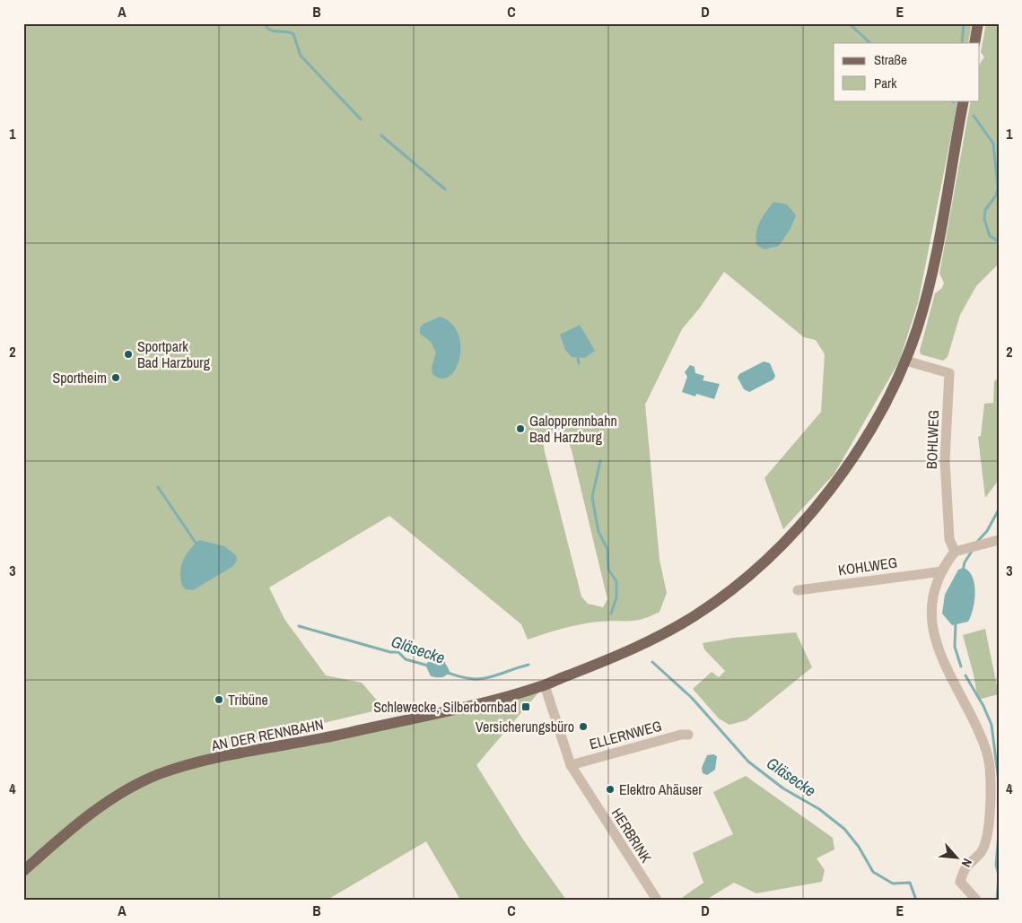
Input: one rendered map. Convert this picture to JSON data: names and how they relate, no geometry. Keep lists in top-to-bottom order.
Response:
{
  "streets": {
    "main road": ["AN DER RENNBAHN"],
    "street": [
      "BOHLWEG",
      "KOHLWEG",
      "ELLERNWEG",
      "HERBRINK"
    ]
  },
  "crossings": [
    ["BOHLWEG", "AN DER RENNBAHN"],
    ["AN DER RENNBAHN", "HERBRINK"],
    ["ELLERNWEG", "HERBRINK"]
  ],
  "water": ["Gläsecke"],
  "places": {
    "other": [
      "Sportpark Bad Harzburg",
      "Sportheim",
      "Galopprennbahn Bad Harzburg",
      "Tribüne",
      "Versicherungsbüro",
      "Elektro Ahäuser"
    ],
    "transit": ["Schlewecke, Silberbornbad"]
  },
  "legend": ["Straße", "Park"],
  "north": "bottom right",
  "grid": {
    "columns": [
      "A",
      "B",
      "C",
      "D",
      "E"
    ],
    "rows": [
      "1",
      "2",
      "3",
      "4"
    ]
  }
}
